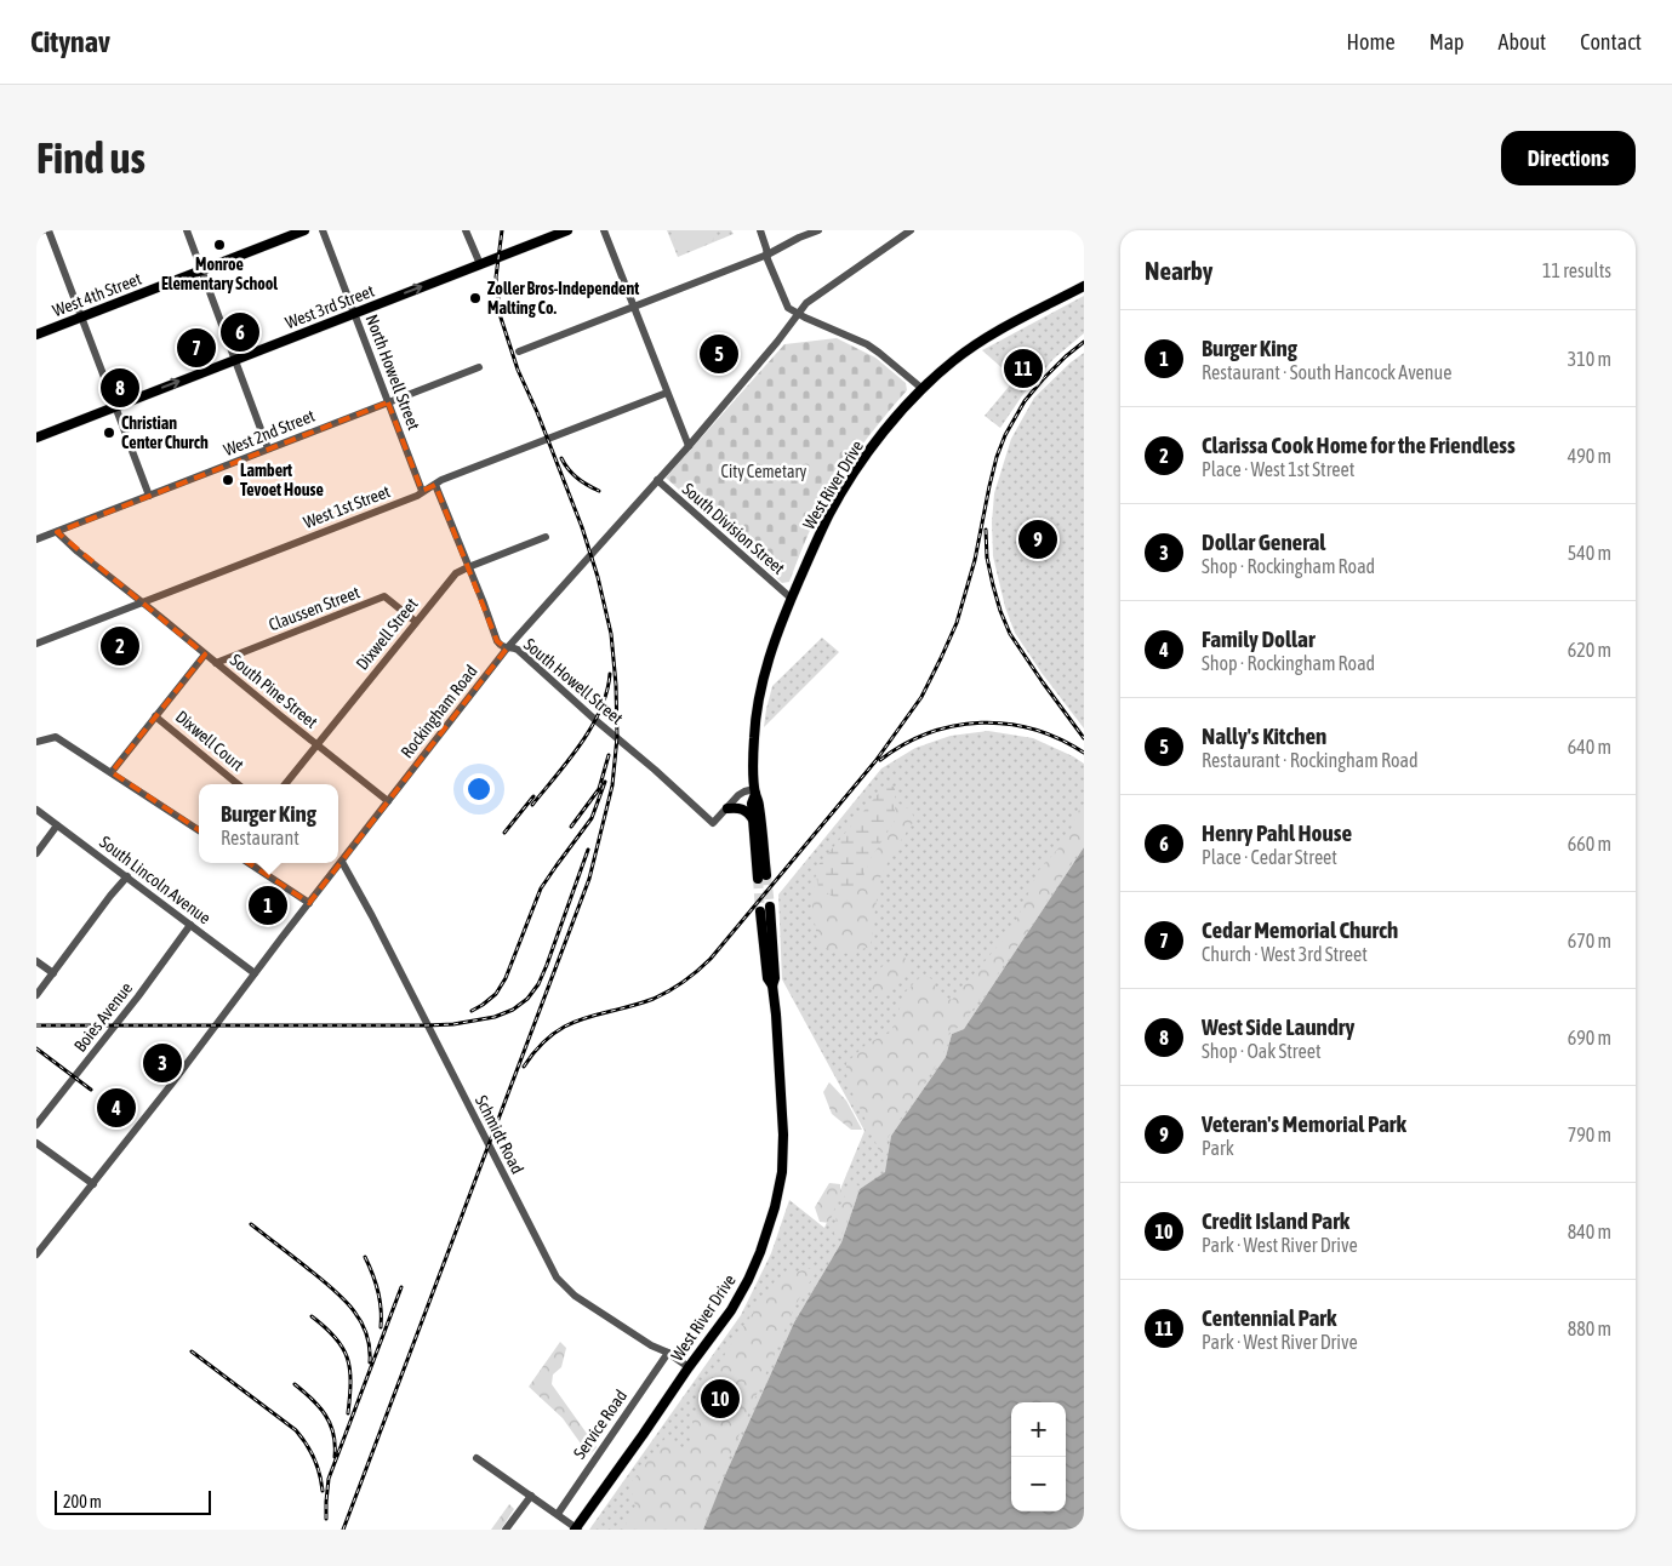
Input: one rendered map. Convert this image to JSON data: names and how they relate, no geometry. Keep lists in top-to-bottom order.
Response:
{
  "streets": {
    "main road": ["West 4th Street", "West 3rd Street", "West River Drive"],
    "street": [
      "North Howell Street",
      "West 2nd Street",
      "West 1st Street",
      "South Division Street",
      "Claussen Street",
      "Dixwell Street",
      "South Howell Street",
      "South Pine Street",
      "Rockingham Road",
      "Dixwell Court",
      "South Lincoln Avenue",
      "Boies Avenue",
      "Schmidt Road",
      "Service Road"
    ]
  },
  "crossings": [
    ["West 3rd Street", "North Howell Street"],
    ["North Howell Street", "West 2nd Street"],
    ["North Howell Street", "West 1st Street"],
    ["West 2nd Street", "South Pine Street"],
    ["West River Drive", "South Division Street"],
    ["West River Drive", "South Howell Street"],
    ["West River Drive", "Schmidt Road"],
    ["West 1st Street", "South Howell Street"],
    ["West 1st Street", "South Pine Street"],
    ["South Division Street", "Rockingham Road"],
    ["Claussen Street", "Dixwell Street"],
    ["Claussen Street", "South Pine Street"],
    ["Dixwell Street", "South Howell Street"],
    ["Dixwell Street", "South Pine Street"],
    ["South Howell Street", "Rockingham Road"],
    ["South Pine Street", "Rockingham Road"],
    ["Rockingham Road", "South Lincoln Avenue"],
    ["Rockingham Road", "Schmidt Road"],
    ["South Lincoln Avenue", "Boies Avenue"],
    ["Schmidt Road", "Service Road"]
  ],
  "one_way": ["West 3rd Street"],
  "parks": ["City Cemetary"],
  "places": [
    "Monroe Elementary School",
    "Zoller Bros-Independent Malting Co.",
    "Christian Center Church",
    "Lambert Tevoet House"
  ],
  "scale_bar": "200 m",
  "page": {
    "header": "Citynav",
    "nav": [
      "Home",
      "Map",
      "About",
      "Contact"
    ],
    "buttons": "Directions",
    "title": "Find us",
    "heading": ["Nearby", "11 results"],
    "list": [
      {
        "mark": "1",
        "name": "Burger King",
        "note": "Restaurant · South Hancock Avenue",
        "value": "310 m"
      },
      {
        "mark": "2",
        "name": "Clarissa Cook Home for the Friendless",
        "note": "Place · West 1st Street",
        "value": "490 m"
      },
      {
        "mark": "3",
        "name": "Dollar General",
        "note": "Shop · Rockingham Road",
        "value": "540 m"
      },
      {
        "mark": "4",
        "name": "Family Dollar",
        "note": "Shop · Rockingham Road",
        "value": "620 m"
      },
      {
        "mark": "5",
        "name": "Nally's Kitchen",
        "note": "Restaurant · Rockingham Road",
        "value": "640 m"
      },
      {
        "mark": "6",
        "name": "Henry Pahl House",
        "note": "Place · Cedar Street",
        "value": "660 m"
      },
      {
        "mark": "7",
        "name": "Cedar Memorial Church",
        "note": "Church · West 3rd Street",
        "value": "670 m"
      },
      {
        "mark": "8",
        "name": "West Side Laundry",
        "note": "Shop · Oak Street",
        "value": "690 m"
      },
      {
        "mark": "9",
        "name": "Veteran's Memorial Park",
        "note": "Park",
        "value": "790 m"
      },
      {
        "mark": "10",
        "name": "Credit Island Park",
        "note": "Park · West River Drive",
        "value": "840 m"
      },
      {
        "mark": "11",
        "name": "Centennial Park",
        "note": "Park · West River Drive",
        "value": "880 m"
      }
    ],
    "pins": [
      "6",
      "7",
      "5",
      "11",
      "8",
      "9",
      "2",
      "1",
      "3",
      "4",
      "10"
    ],
    "popup": ["Burger King", "Restaurant"],
    "map_buttons": ["+", "−"],
    "scale": "200 m"
  }
}
